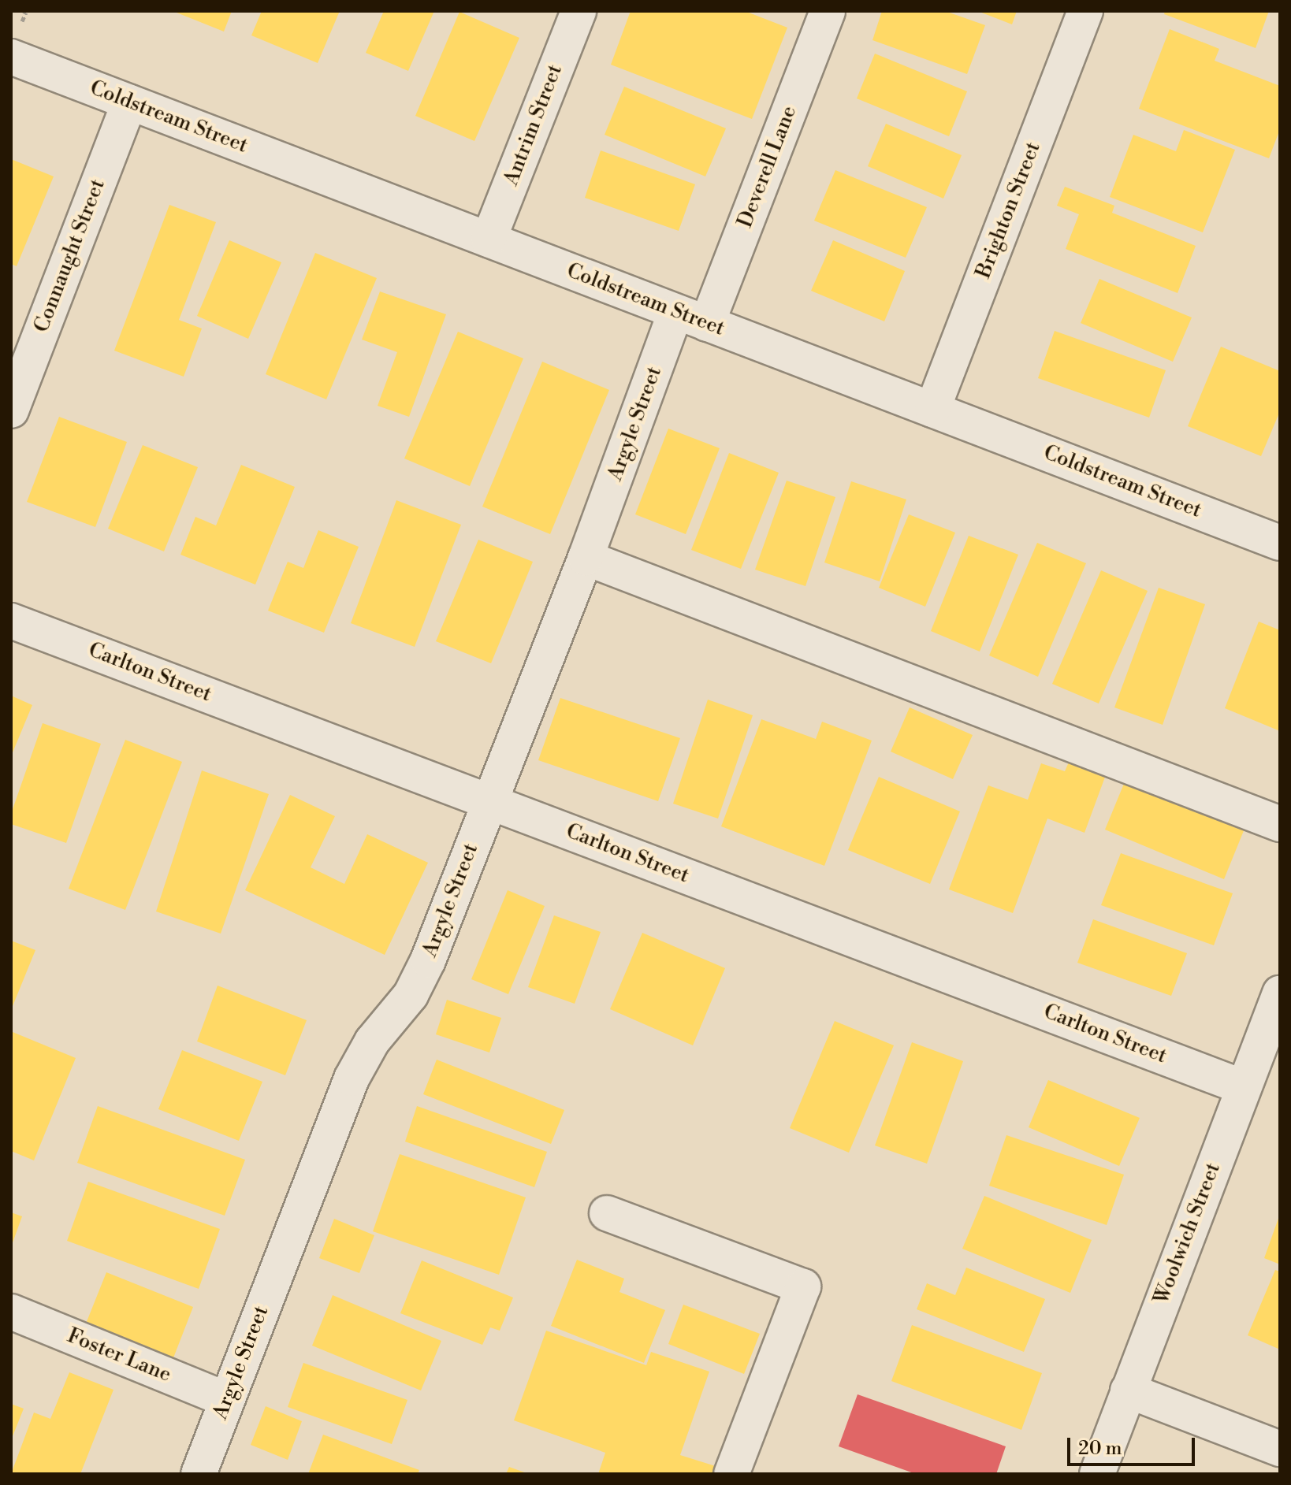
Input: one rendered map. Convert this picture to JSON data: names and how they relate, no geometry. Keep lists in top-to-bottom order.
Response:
{
  "streets": {
    "street": [
      "Coldstream Street",
      "Antrim Street",
      "Deverell Lane",
      "Brighton Street",
      "Connaught Street",
      "Argyle Street",
      "Carlton Street",
      "Woolwich Street",
      "Foster Lane"
    ]
  },
  "crossings": [
    ["Coldstream Street", "Antrim Street"],
    ["Coldstream Street", "Deverell Lane"],
    ["Coldstream Street", "Brighton Street"],
    ["Coldstream Street", "Connaught Street"],
    ["Coldstream Street", "Argyle Street"],
    ["Deverell Lane", "Argyle Street"],
    ["Argyle Street", "Carlton Street"],
    ["Argyle Street", "Foster Lane"],
    ["Carlton Street", "Woolwich Street"]
  ],
  "scale_bar": "20 m"
}
